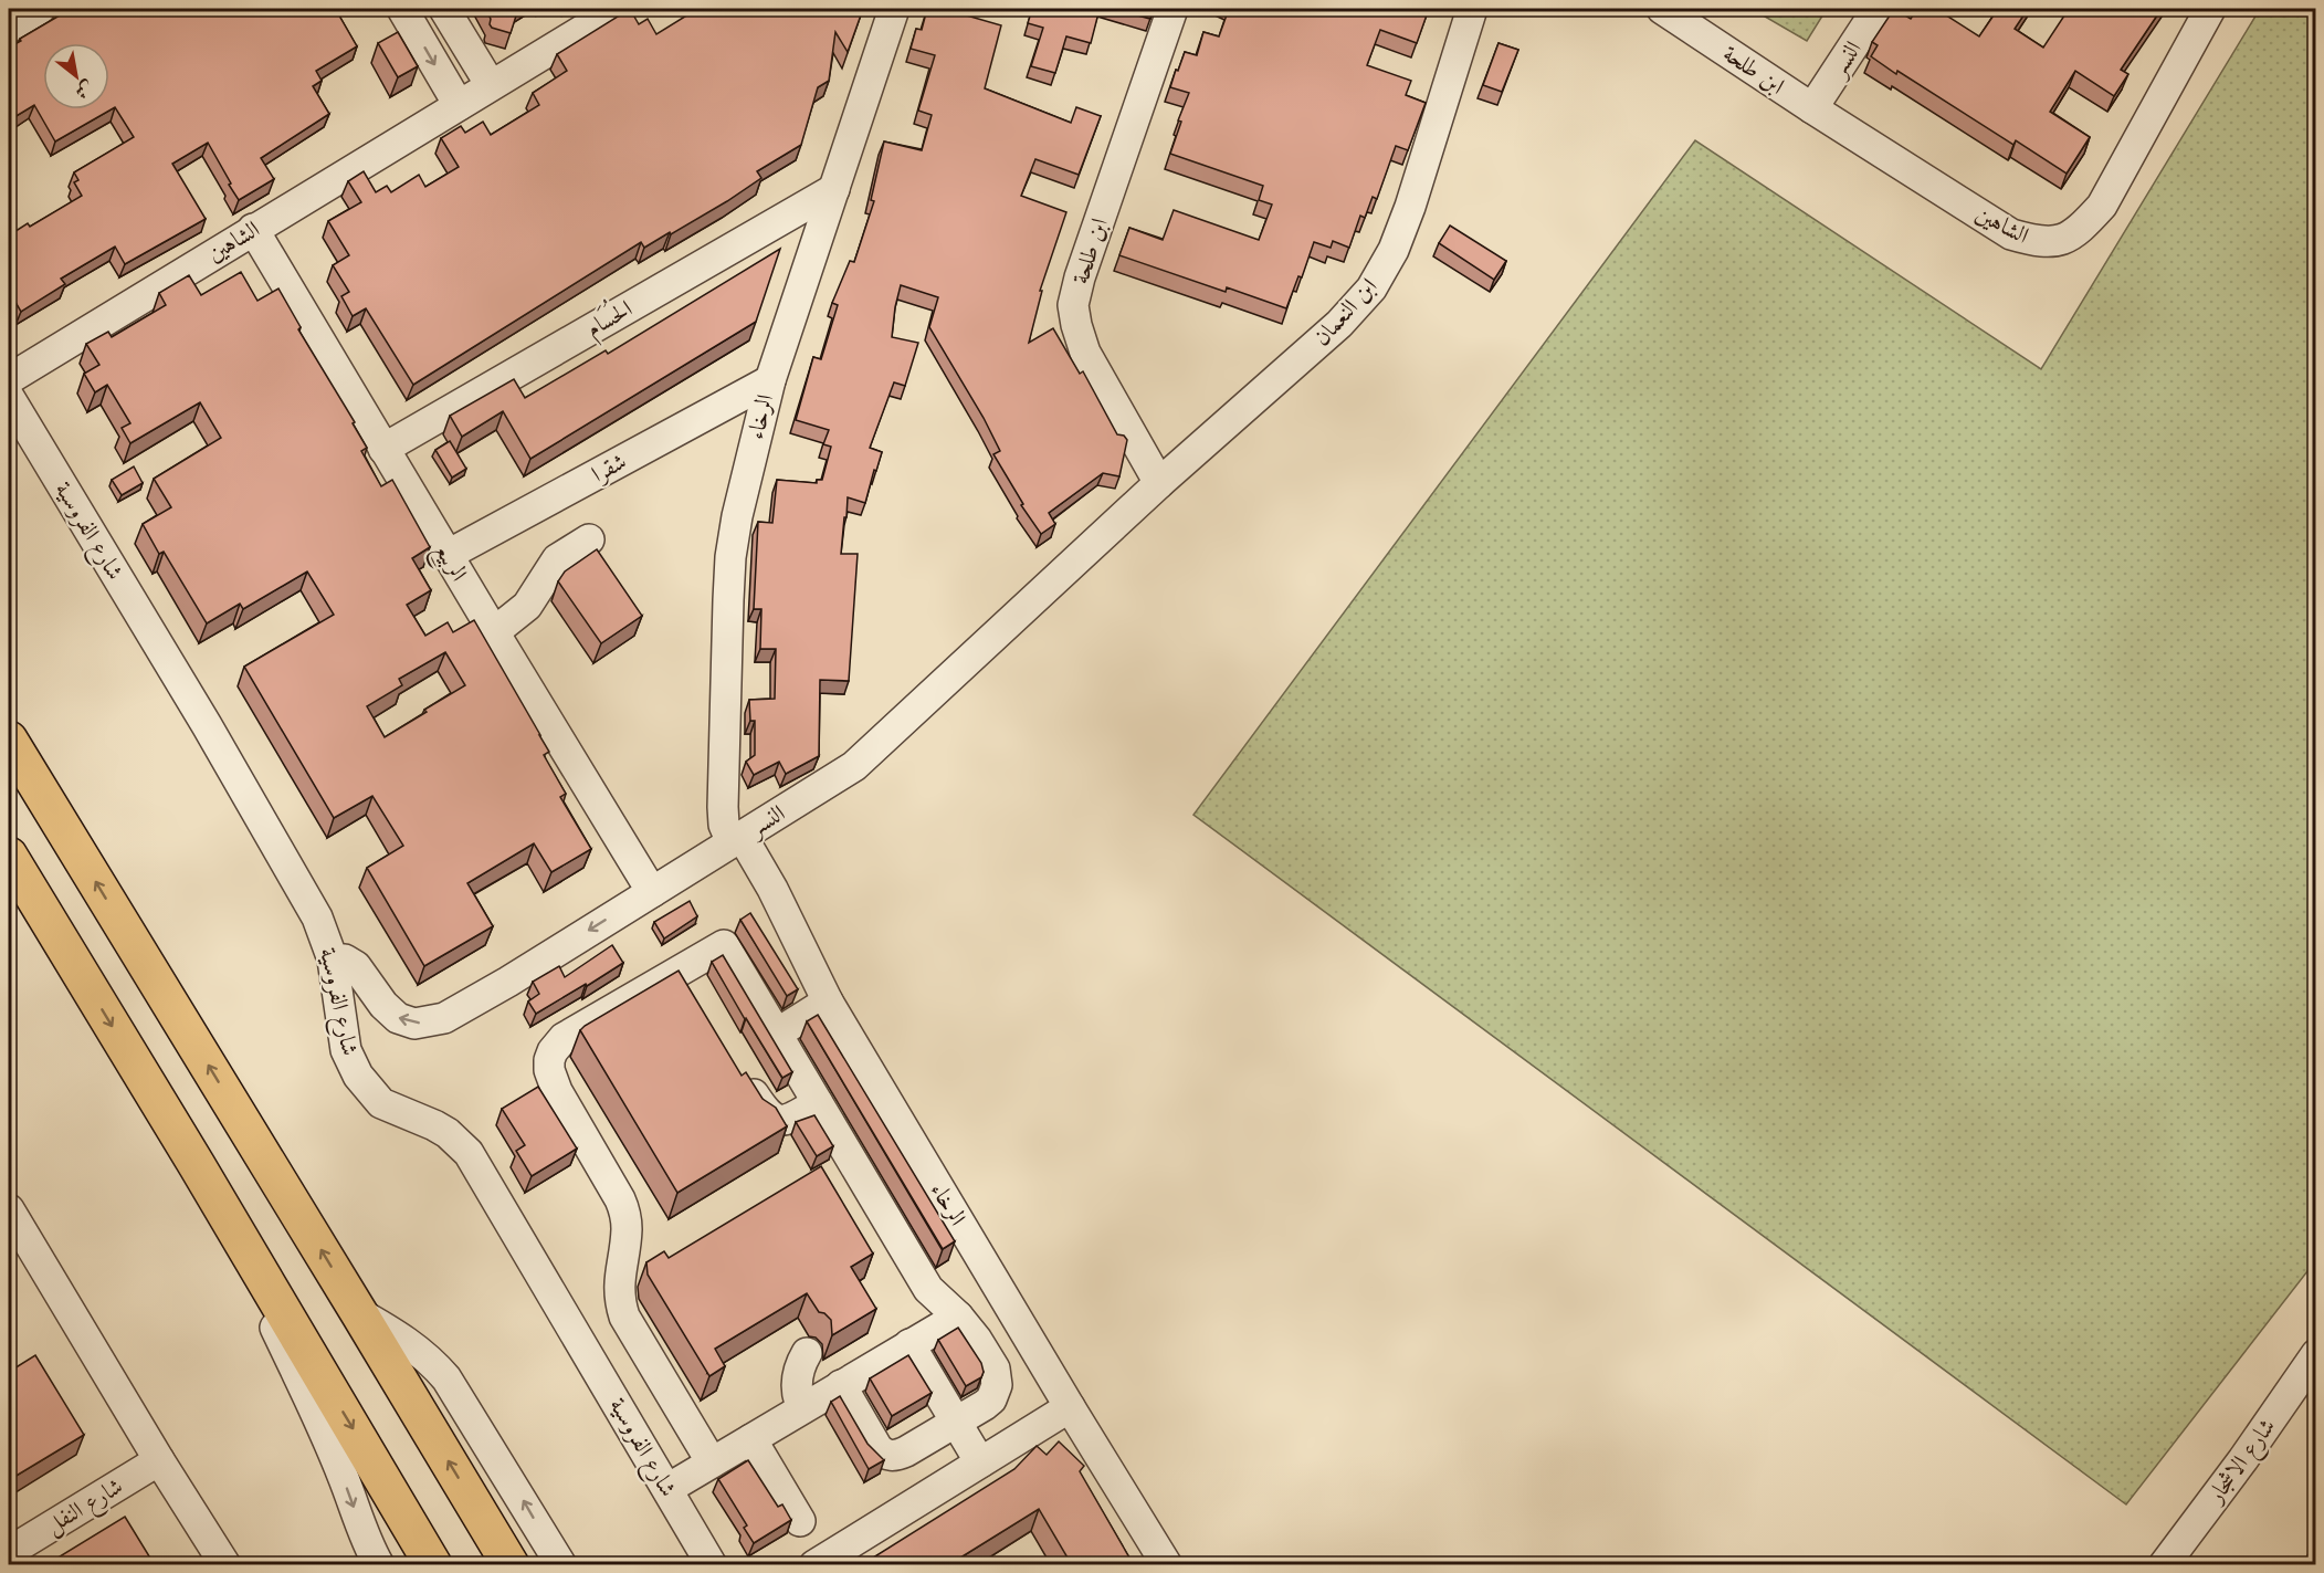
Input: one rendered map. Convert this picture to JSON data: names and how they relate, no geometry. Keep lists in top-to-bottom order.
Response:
{
  "streets": {
    "street": [
      "النسر",
      "ابن طلحة",
      "الشاهين",
      "ابن النعمان",
      "الحُسَام",
      "الرخاء",
      "شقرا",
      "شارع الفروسية",
      "الربيع",
      "شارع الاشجار",
      "شارع النفل"
    ]
  },
  "crossings": [
    ["النسر", "ابن طلحة"],
    ["النسر", "الشاهين"],
    ["النسر", "ابن النعمان"],
    ["النسر", "الرخاء"],
    ["النسر", "شارع الفروسية"],
    ["النسر", "الربيع"],
    ["ابن طلحة", "الشاهين"],
    ["ابن طلحة", "ابن النعمان"],
    ["الشاهين", "الربيع"],
    ["الحُسَام", "الرخاء"],
    ["الحُسَام", "الربيع"],
    ["الرخاء", "شقرا"],
    ["شقرا", "الربيع"]
  ],
  "north": "bottom right"
}
